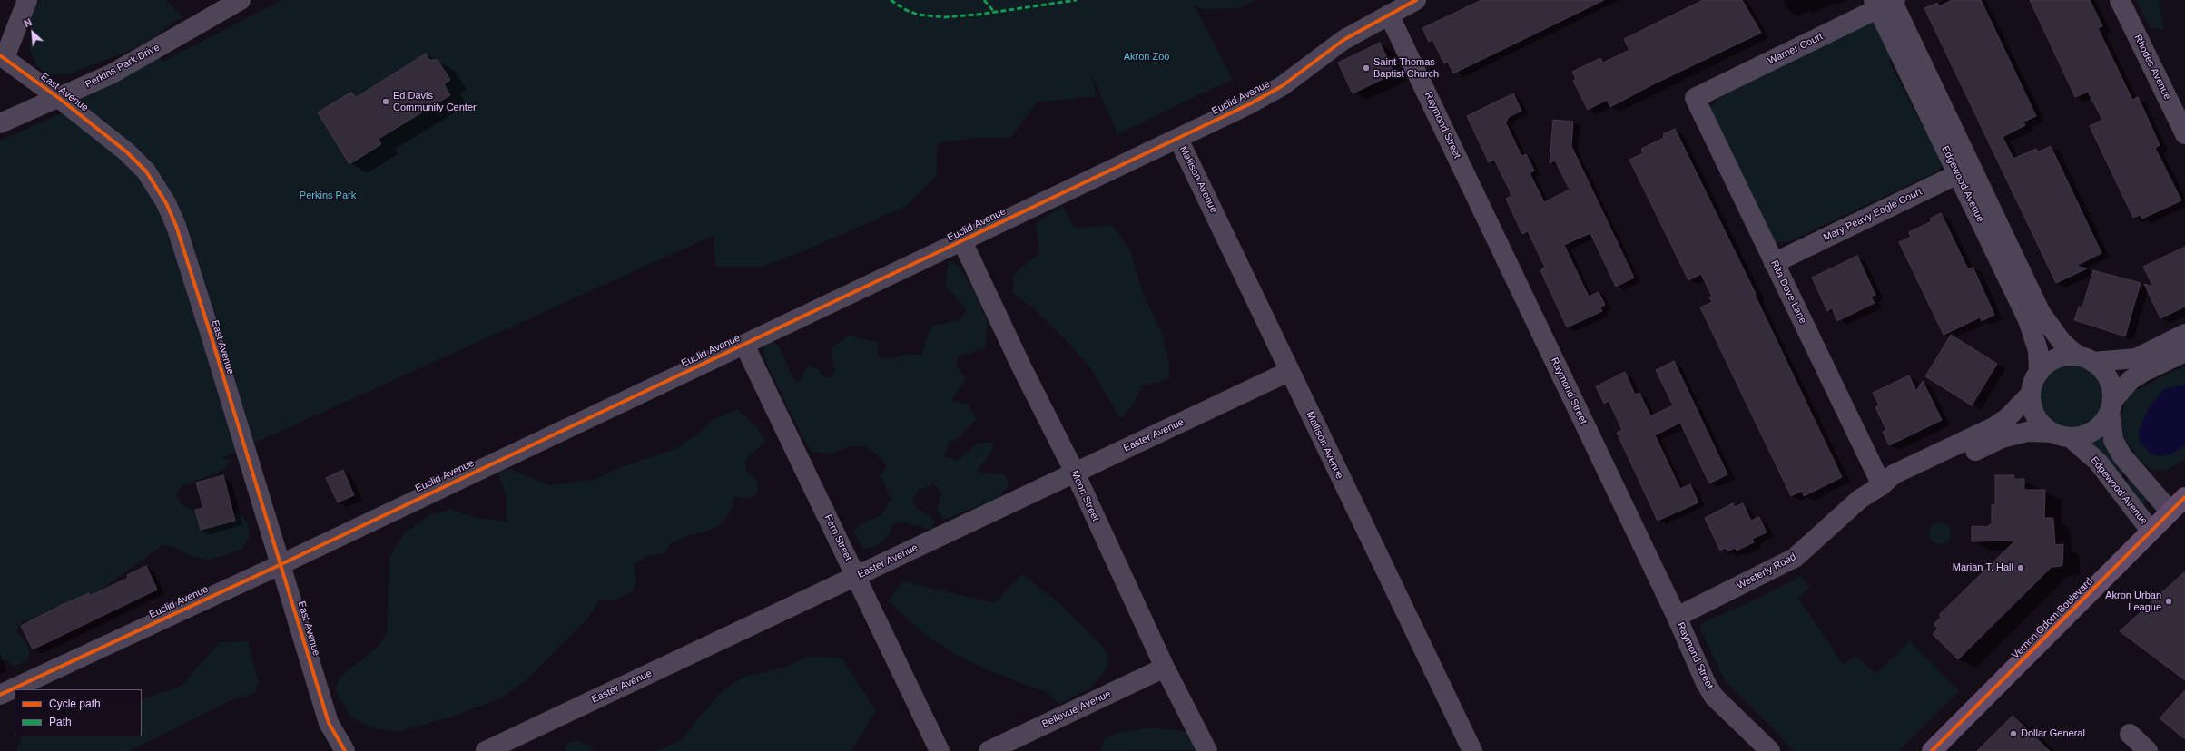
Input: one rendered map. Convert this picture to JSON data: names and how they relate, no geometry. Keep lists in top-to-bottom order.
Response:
{
  "streets": {
    "main road": ["Vernon Odom Boulevard"],
    "street": [
      "Warner Court",
      "Perkins Park Drive",
      "Rhodes Avenue",
      "East Avenue",
      "Euclid Avenue",
      "Raymond Street",
      "Mallison Avenue",
      "Edgewood Avenue",
      "Mary Peavy Eagle Court",
      "Rita Dove Lane",
      "Easter Avenue",
      "Moon Street",
      "Fern Street",
      "Westerly Road",
      "Bellevue Avenue"
    ]
  },
  "crossings": [
    ["Warner Court", "Edgewood Avenue"],
    ["Warner Court", "Rita Dove Lane"],
    ["Perkins Park Drive", "East Avenue"],
    ["East Avenue", "Euclid Avenue"],
    ["Euclid Avenue", "Raymond Street"],
    ["Euclid Avenue", "Mallison Avenue"],
    ["Euclid Avenue", "Moon Street"],
    ["Euclid Avenue", "Fern Street"],
    ["Raymond Street", "Westerly Road"],
    ["Mallison Avenue", "Easter Avenue"],
    ["Edgewood Avenue", "Mary Peavy Eagle Court"],
    ["Edgewood Avenue", "Westerly Road"],
    ["Edgewood Avenue", "Vernon Odom Boulevard"],
    ["Mary Peavy Eagle Court", "Rita Dove Lane"],
    ["Rita Dove Lane", "Westerly Road"],
    ["Easter Avenue", "Moon Street"],
    ["Easter Avenue", "Fern Street"],
    ["Moon Street", "Bellevue Avenue"]
  ],
  "parks": ["Akron Zoo", "Perkins Park"],
  "places": [
    "Saint Thomas Baptist Church",
    "Ed Davis Community Center",
    "Marian T. Hall",
    "Akron Urban League",
    "Dollar General"
  ],
  "legend": ["Cycle path", "Path"],
  "north": "top left"
}
